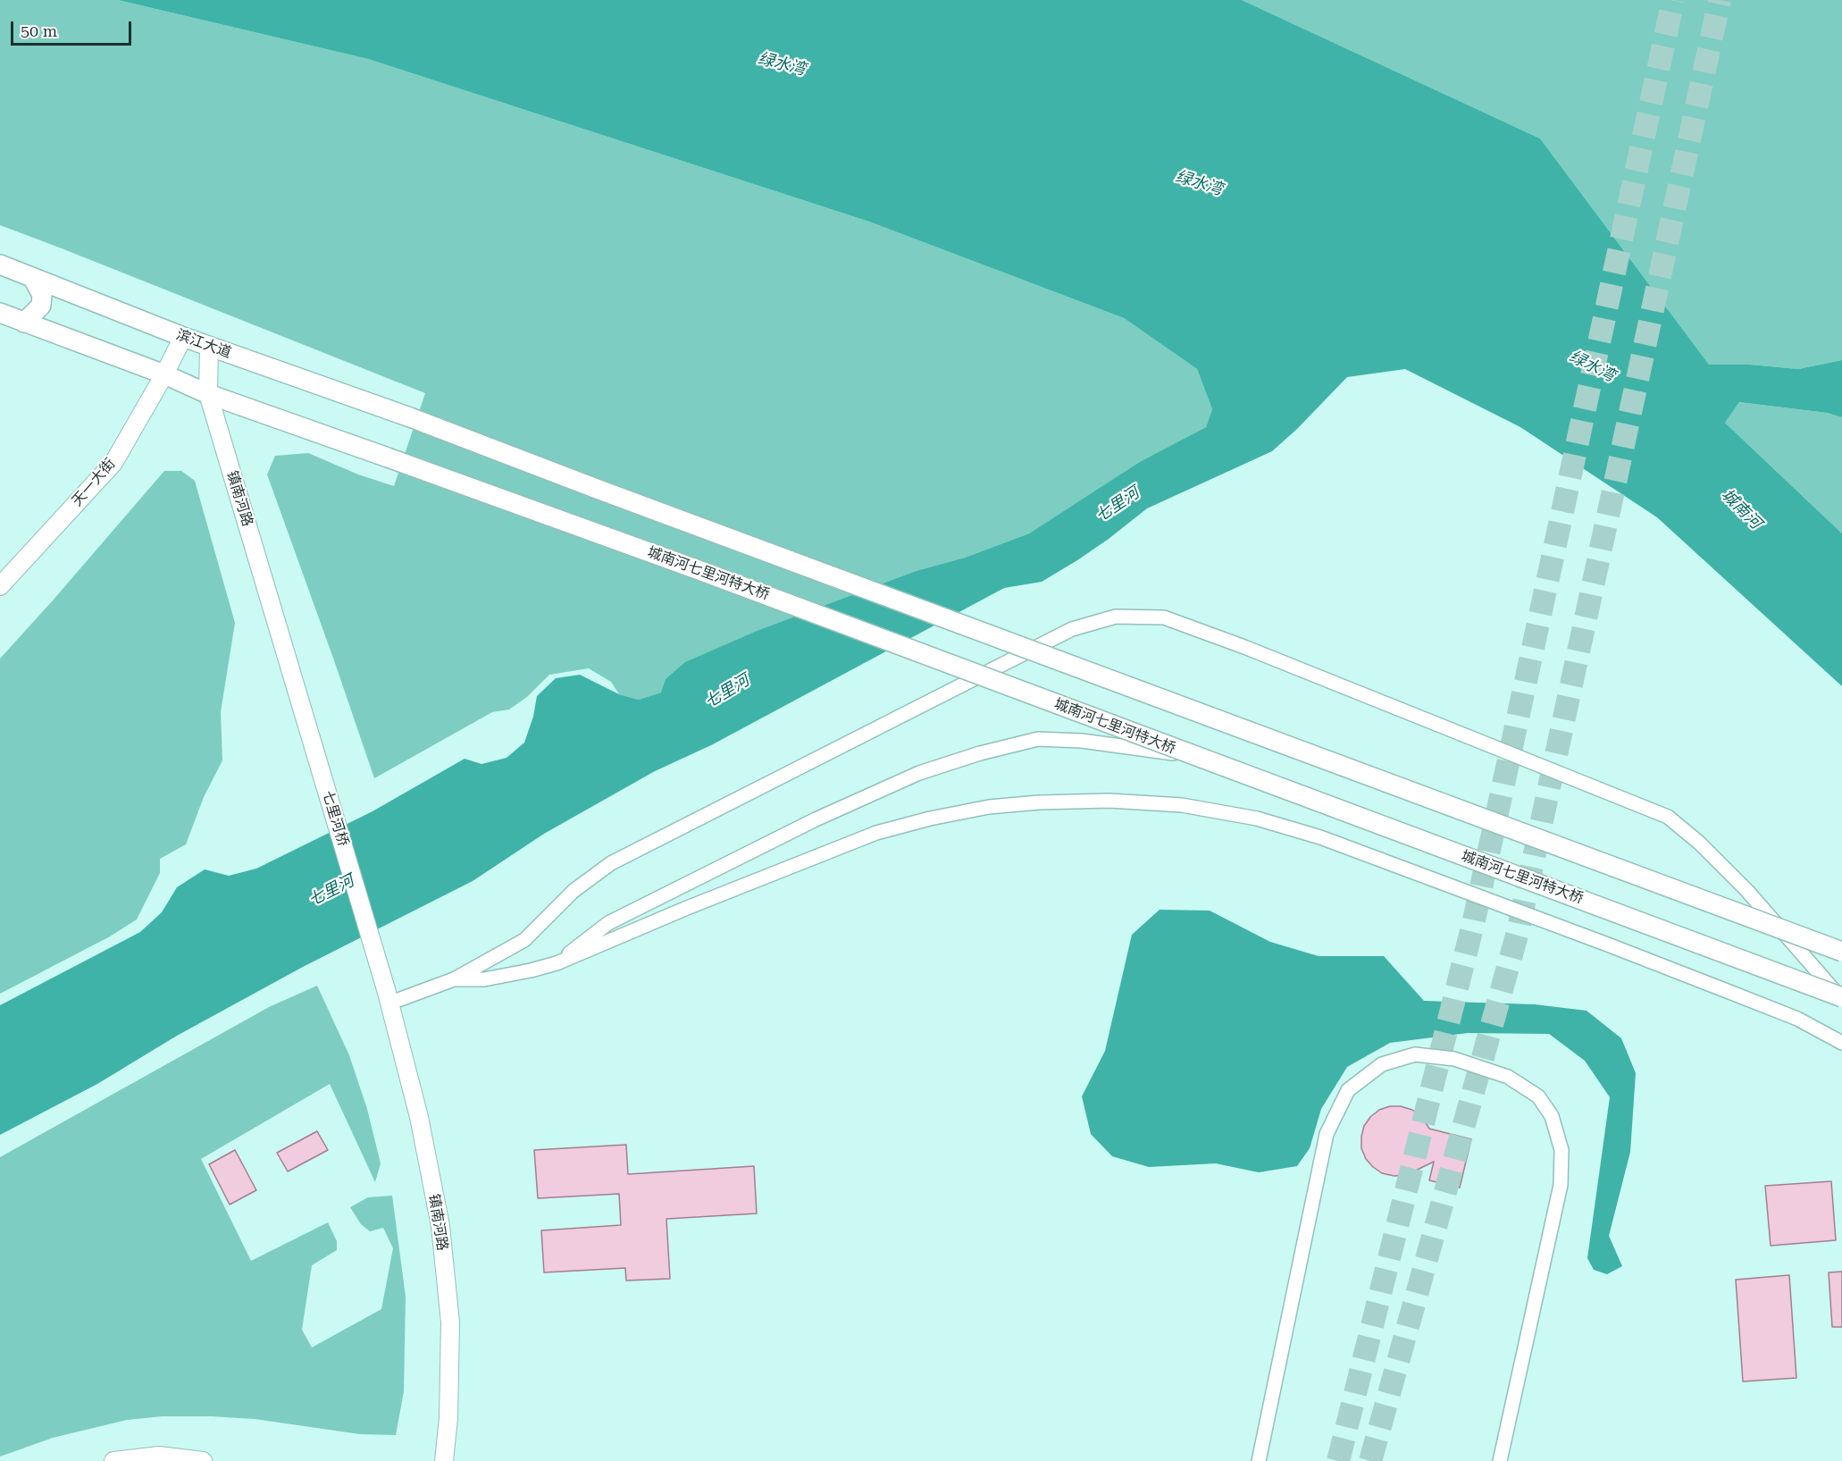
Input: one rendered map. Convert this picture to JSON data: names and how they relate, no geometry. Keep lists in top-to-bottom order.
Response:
{
  "streets": {
    "main road": ["滨江大道", "城南河七里河特大桥"],
    "street": ["天一大街", "镇南河路", "七里河桥"]
  },
  "crossings": [
    ["滨江大道", "天一大街"],
    ["滨江大道", "镇南河路"],
    ["镇南河路", "城南河七里河特大桥"],
    ["镇南河路", "七里河桥"]
  ],
  "water": ["绿水湾", "七里河", "城南河"],
  "scale_bar": "50 m"
}
